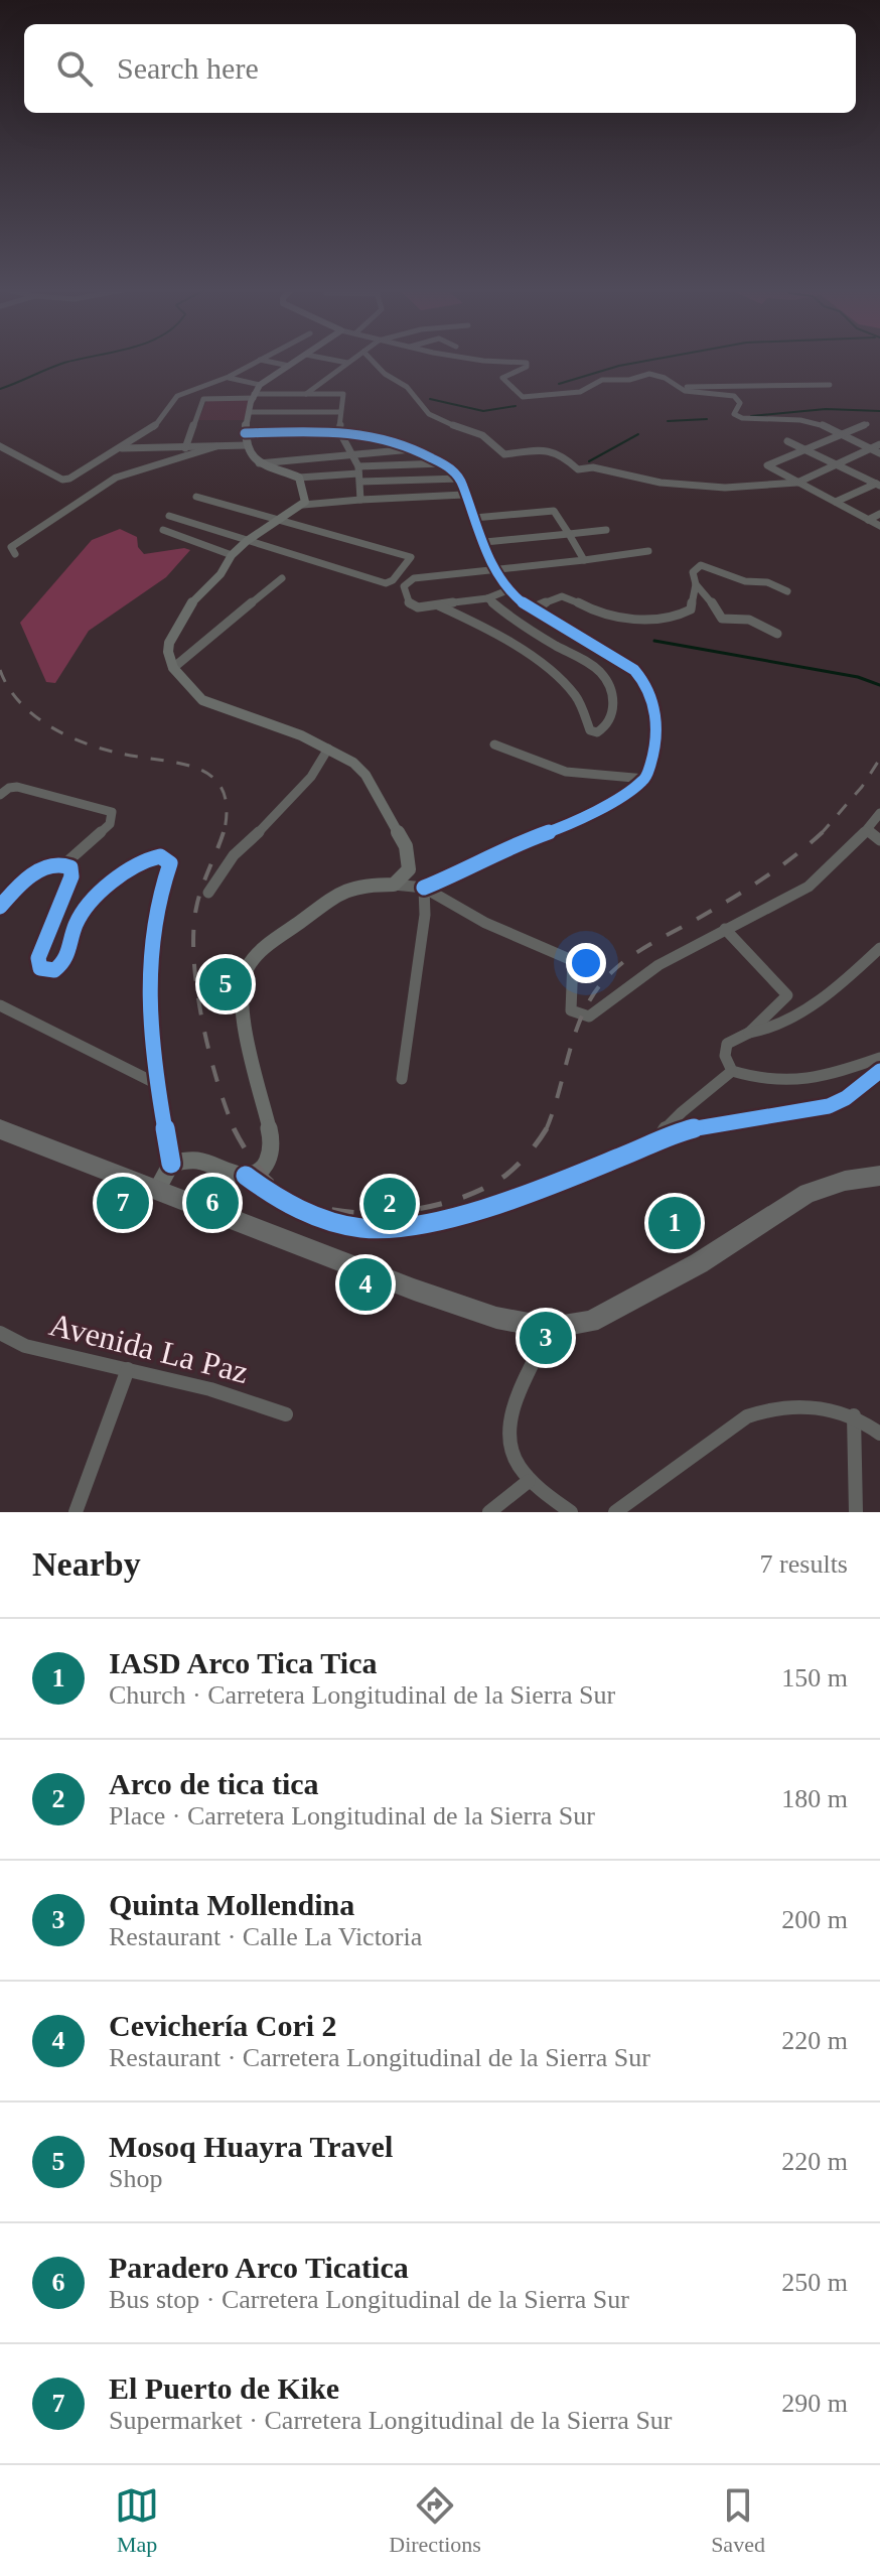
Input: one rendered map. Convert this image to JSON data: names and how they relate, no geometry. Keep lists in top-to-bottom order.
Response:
{
  "streets": {
    "street": ["Avenida La Paz"]
  },
  "page": {
    "search": "Search here",
    "pins": [
      "5",
      "6",
      "7",
      "2",
      "1",
      "4",
      "3"
    ],
    "heading": ["Nearby", "7 results"],
    "list": [
      {
        "mark": "1",
        "name": "IASD Arco Tica Tica",
        "note": "Church · Carretera Longitudinal de la Sierra Sur",
        "value": "150 m"
      },
      {
        "mark": "2",
        "name": "Arco de tica tica",
        "note": "Place · Carretera Longitudinal de la Sierra Sur",
        "value": "180 m"
      },
      {
        "mark": "3",
        "name": "Quinta Mollendina",
        "note": "Restaurant · Calle La Victoria",
        "value": "200 m"
      },
      {
        "mark": "4",
        "name": "Cevichería Cori 2",
        "note": "Restaurant · Carretera Longitudinal de la Sierra Sur",
        "value": "220 m"
      },
      {
        "mark": "5",
        "name": "Mosoq Huayra Travel",
        "note": "Shop",
        "value": "220 m"
      },
      {
        "mark": "6",
        "name": "Paradero Arco Ticatica",
        "note": "Bus stop · Carretera Longitudinal de la Sierra Sur",
        "value": "250 m"
      },
      {
        "mark": "7",
        "name": "El Puerto de Kike",
        "note": "Supermarket · Carretera Longitudinal de la Sierra Sur",
        "value": "290 m"
      }
    ],
    "nav": ["Map", "Directions", "Saved"]
  }
}
